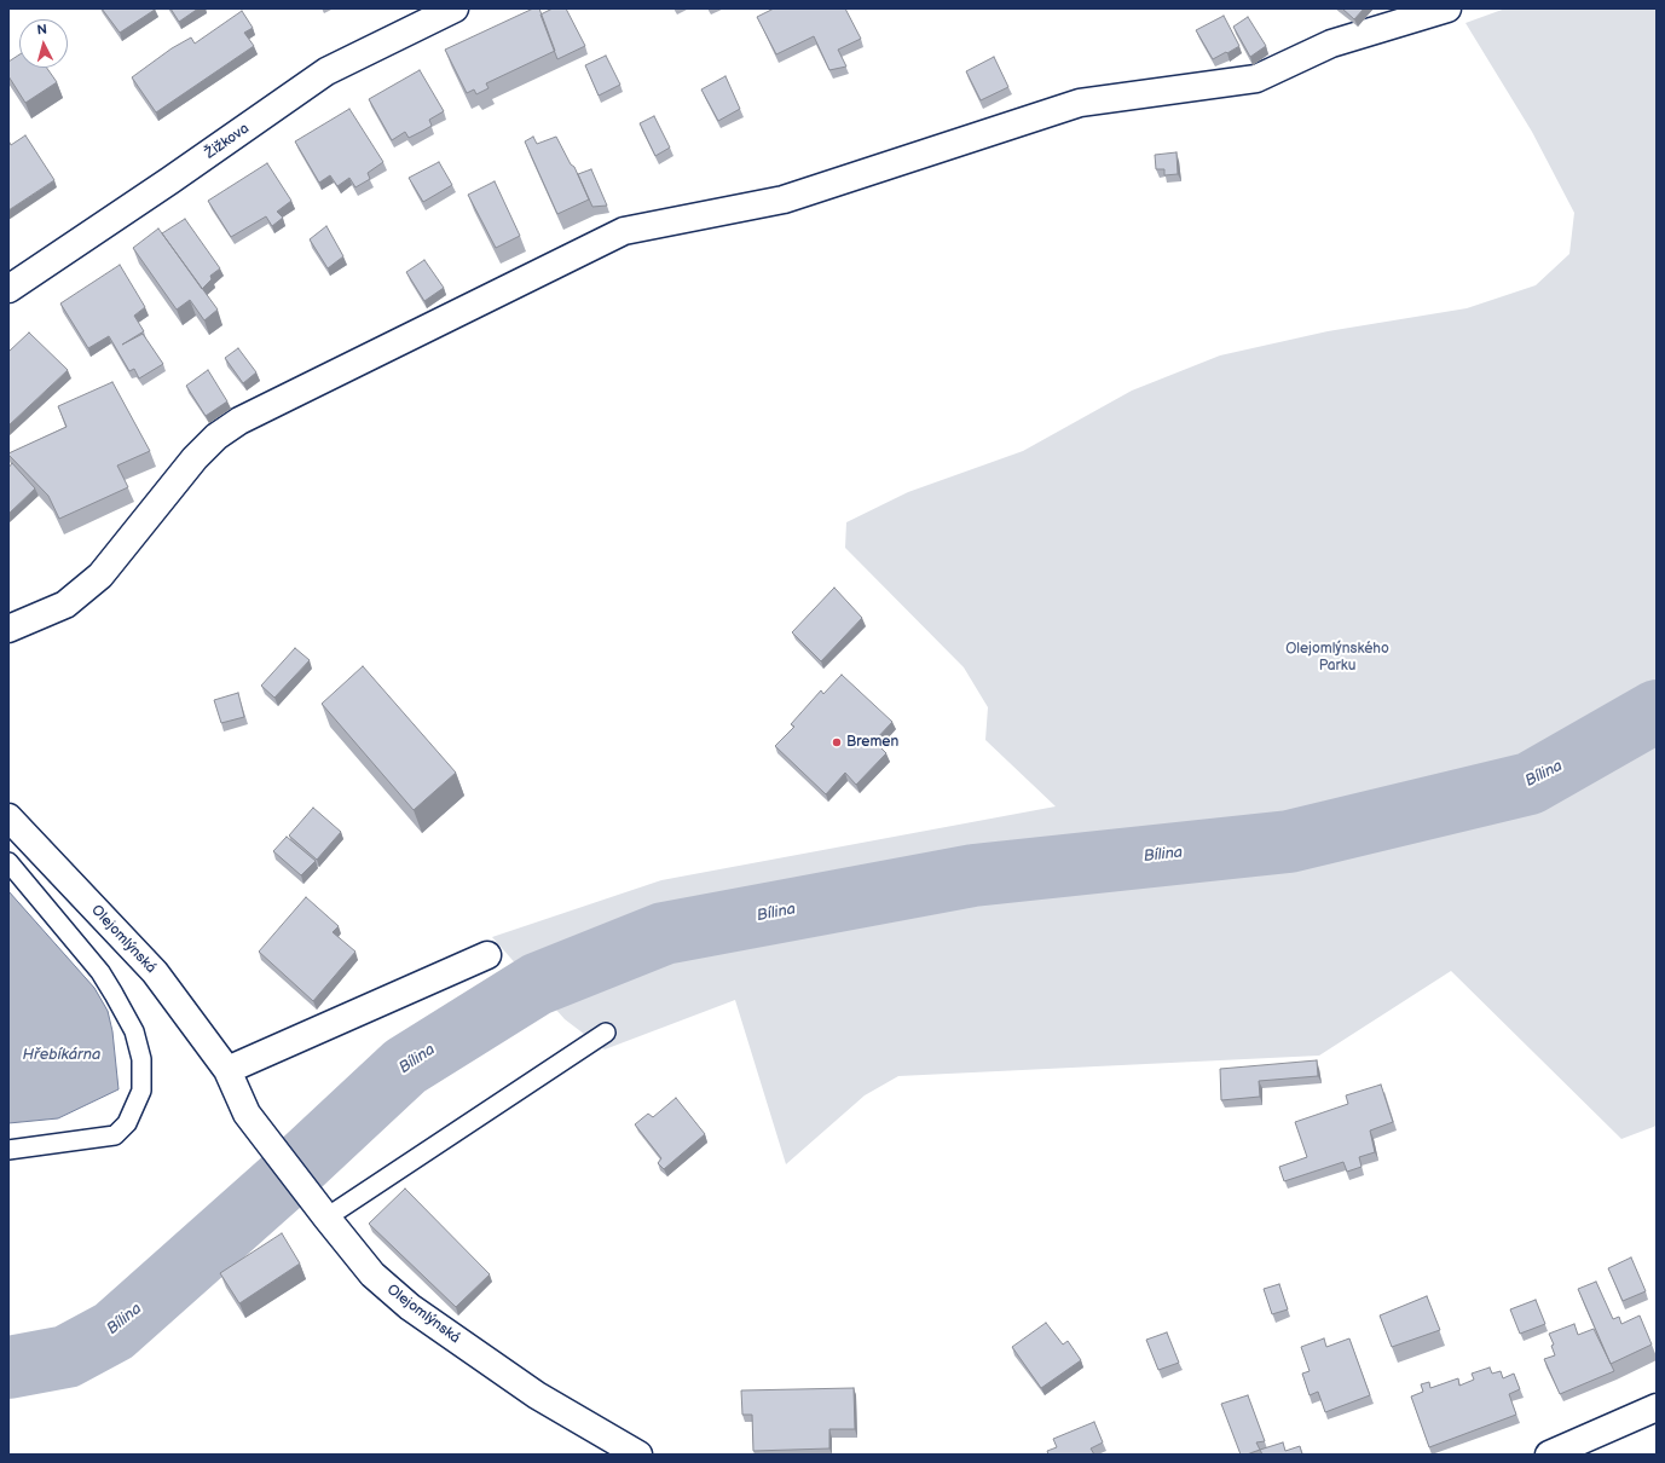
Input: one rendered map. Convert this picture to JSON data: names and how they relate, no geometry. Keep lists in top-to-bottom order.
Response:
{
  "streets": {
    "street": ["Žižkova", "Olejomlýnská"]
  },
  "water": ["Bílina", "Hřebíkárna"],
  "parks": ["Olejomlýnského Parku"],
  "places": ["Bremen"],
  "north": "top"
}
